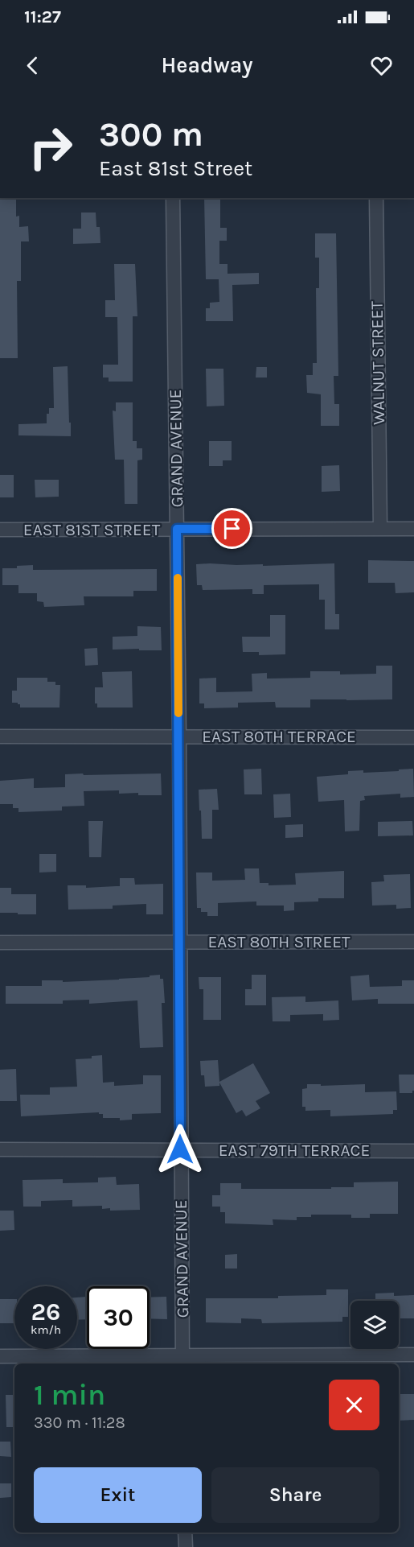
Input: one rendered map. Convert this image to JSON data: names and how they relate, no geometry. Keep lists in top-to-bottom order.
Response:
{
  "streets": {
    "street": [
      "WALNUT STREET",
      "GRAND AVENUE",
      "EAST 81ST STREET",
      "EAST 80TH TERRACE",
      "EAST 80TH STREET",
      "EAST 79TH TERRACE"
    ]
  },
  "crossings": [
    ["WALNUT STREET", "EAST 81ST STREET"],
    ["GRAND AVENUE", "EAST 81ST STREET"],
    ["GRAND AVENUE", "EAST 80TH TERRACE"],
    ["GRAND AVENUE", "EAST 80TH STREET"],
    ["GRAND AVENUE", "EAST 79TH TERRACE"]
  ],
  "page": {
    "status": "11:27",
    "header": "Headway",
    "turn": ["300 m", "East 81st Street"],
    "speed": "26 km/h",
    "limit": "30",
    "heading": ["1 min", "330 m · 11:28"],
    "buttons": ["Exit", "Share"]
  }
}
